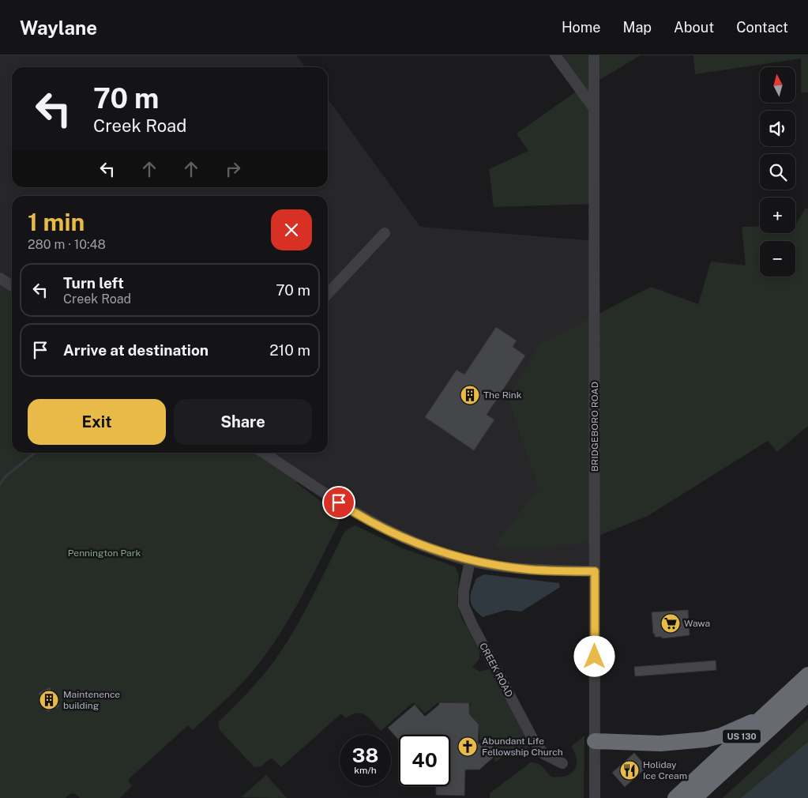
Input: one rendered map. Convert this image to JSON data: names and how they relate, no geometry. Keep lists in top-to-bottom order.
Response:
{
  "streets": {
    "highway": ["US 130"],
    "street": ["BRIDGEBORO ROAD", "CREEK ROAD"]
  },
  "parks": ["Pennington Park"],
  "places": {
    "building": ["The Rink", "Maintenence building"],
    "supermarket": ["Wawa"],
    "church": ["Abundant Life Fellowship Church"],
    "restaurant": ["Holiday Ice Cream"]
  },
  "north": "top",
  "page": {
    "header": "Waylane",
    "nav": [
      "Home",
      "Map",
      "About",
      "Contact"
    ],
    "map_buttons": ["+", "−"],
    "turn": ["70 m", "Creek Road"],
    "heading": ["1 min", "280 m · 10:48"],
    "list": [
      {
        "name": "Turn left",
        "note": "Creek Road",
        "value": "70 m"
      },
      {
        "name": "Arrive at destination",
        "value": "210 m"
      }
    ],
    "buttons": ["Exit", "Share"],
    "speed": "38 km/h",
    "limit": "40"
  }
}
